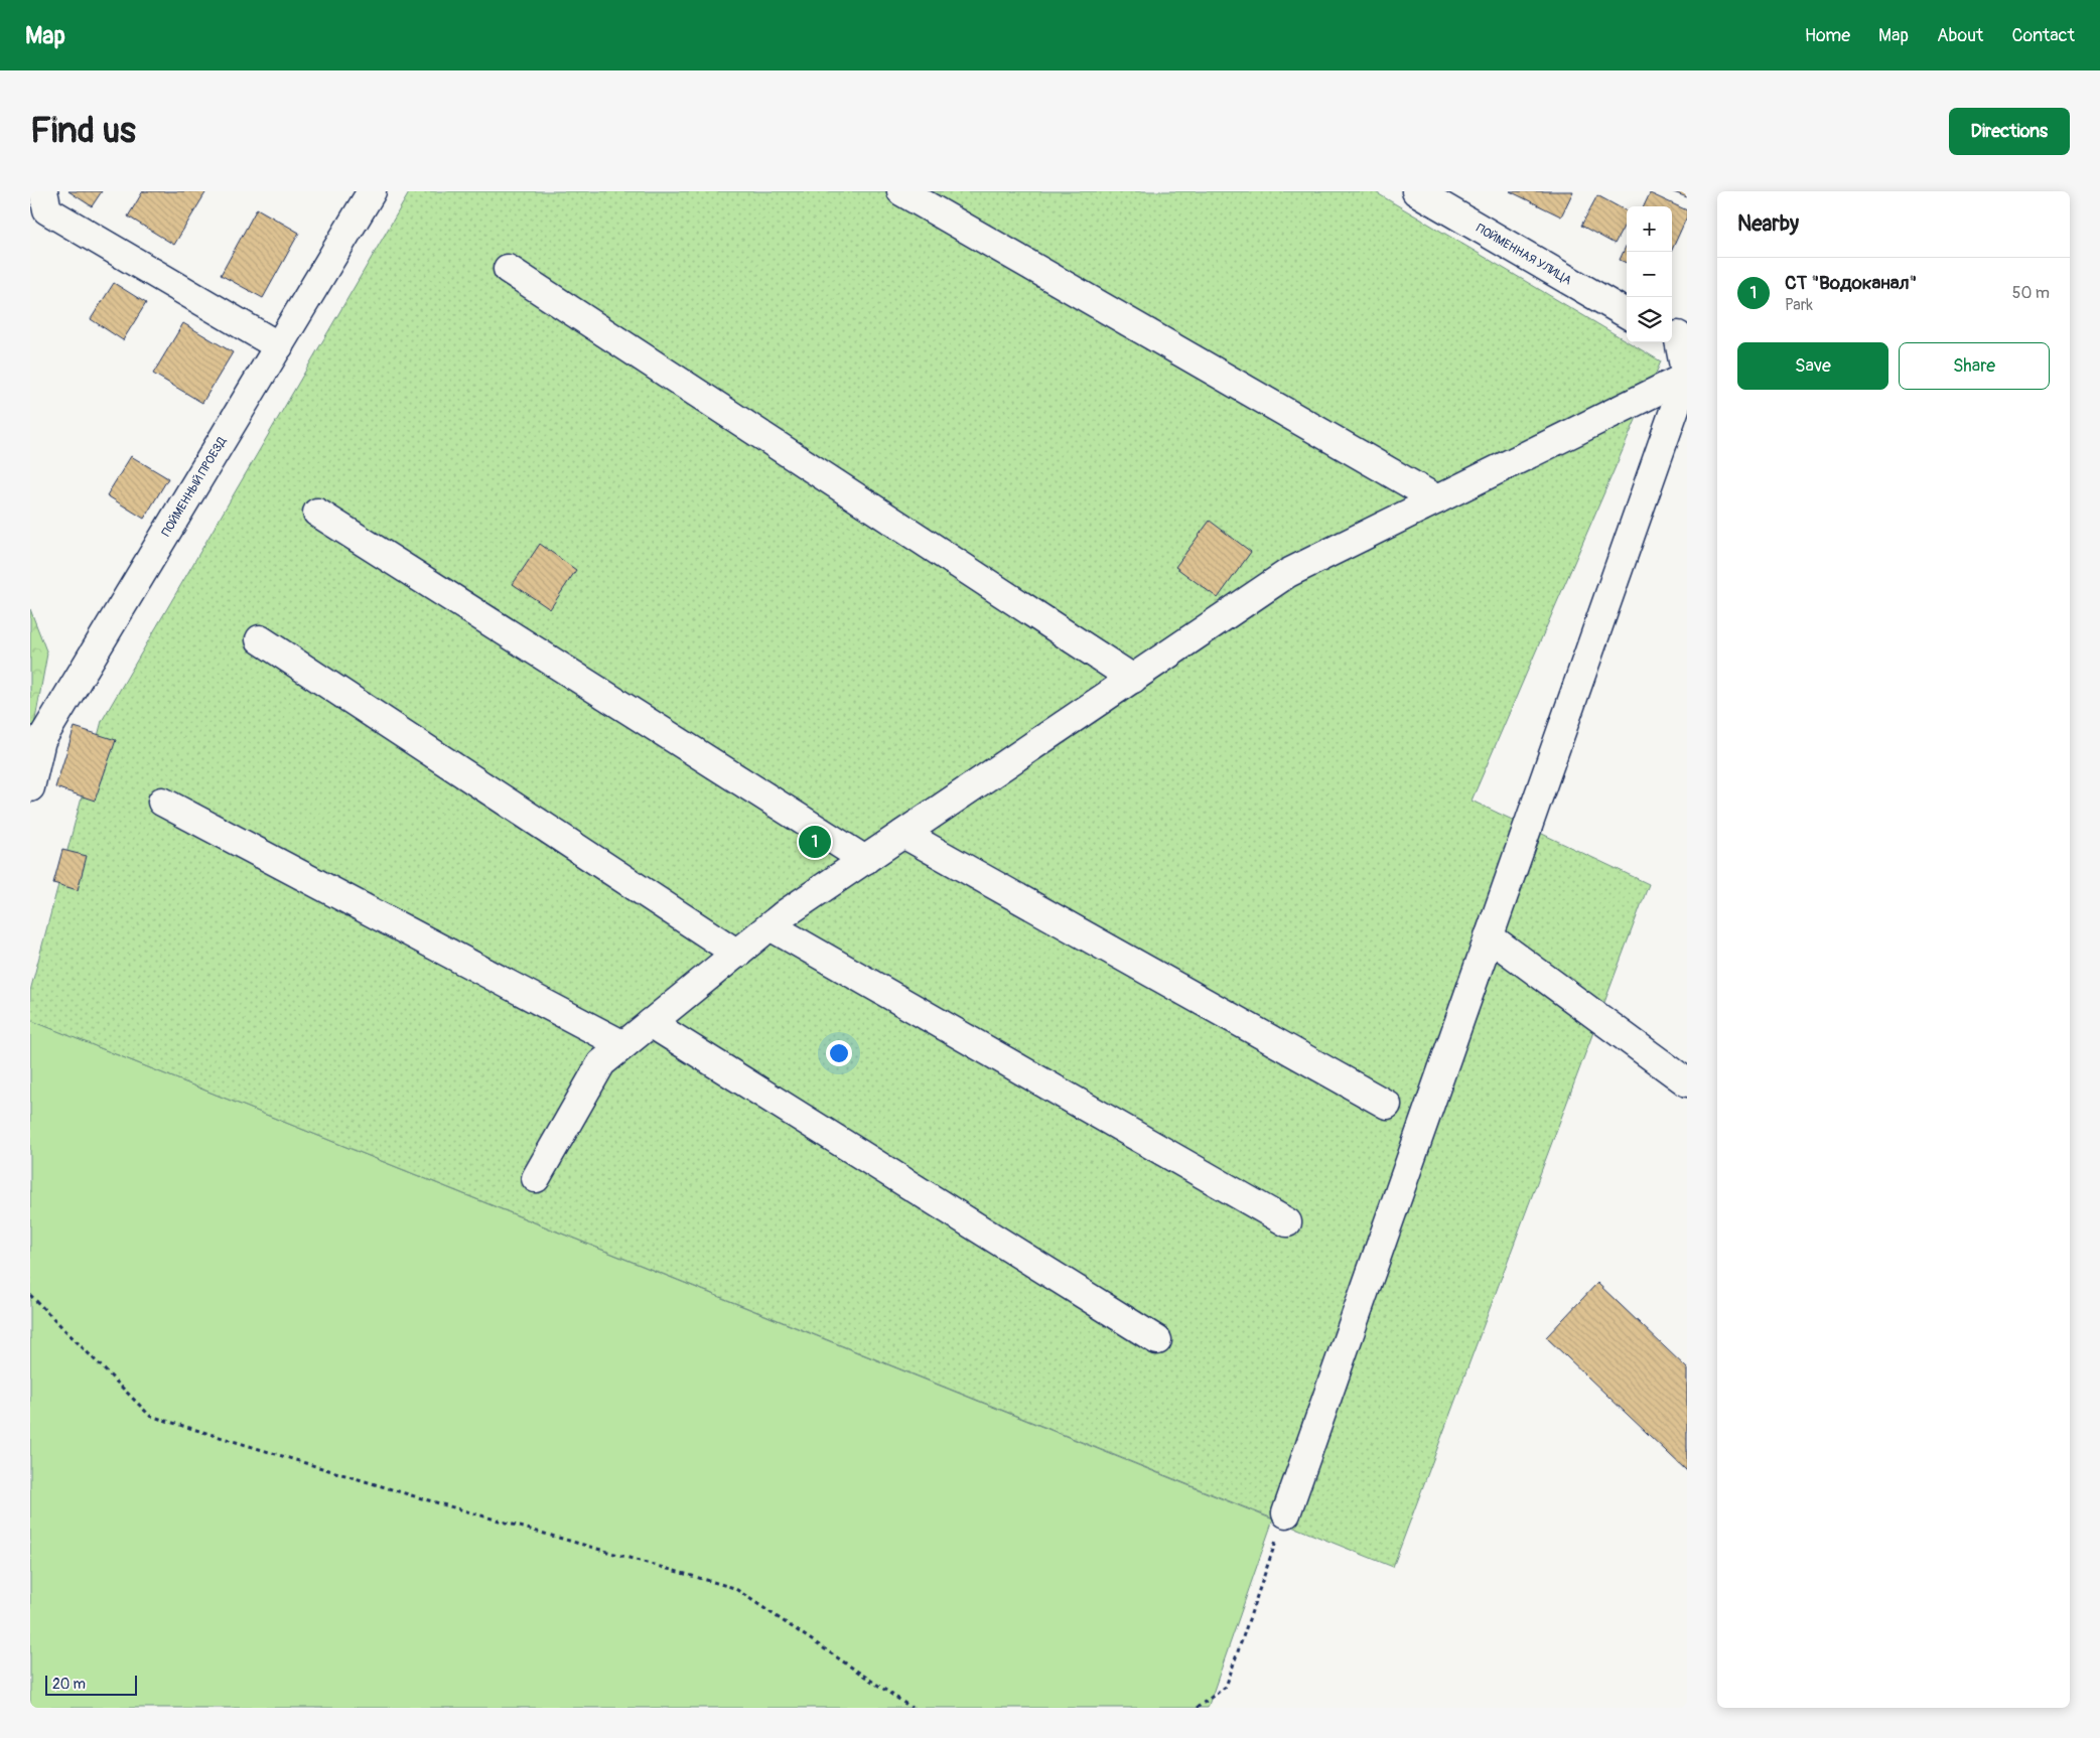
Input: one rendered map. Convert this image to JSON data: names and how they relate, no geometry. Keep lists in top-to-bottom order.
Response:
{
  "streets": {
    "street": ["ПОЙМЕННАЯ УЛИЦА", "ПОЙМЕННЫЙ ПРОЕЗД"]
  },
  "scale_bar": "20 m",
  "page": {
    "header": "Map",
    "nav": [
      "Home",
      "Map",
      "About",
      "Contact"
    ],
    "buttons": [
      "Directions",
      ["Save", "Share"]
    ],
    "title": "Find us",
    "heading": "Nearby",
    "map_buttons": ["+", "−"],
    "list": [
      {
        "mark": "1",
        "name": "СТ \"Водоканал\"",
        "note": "Park",
        "value": "50 m"
      }
    ],
    "pins": "1",
    "scale": "20 m"
  }
}
